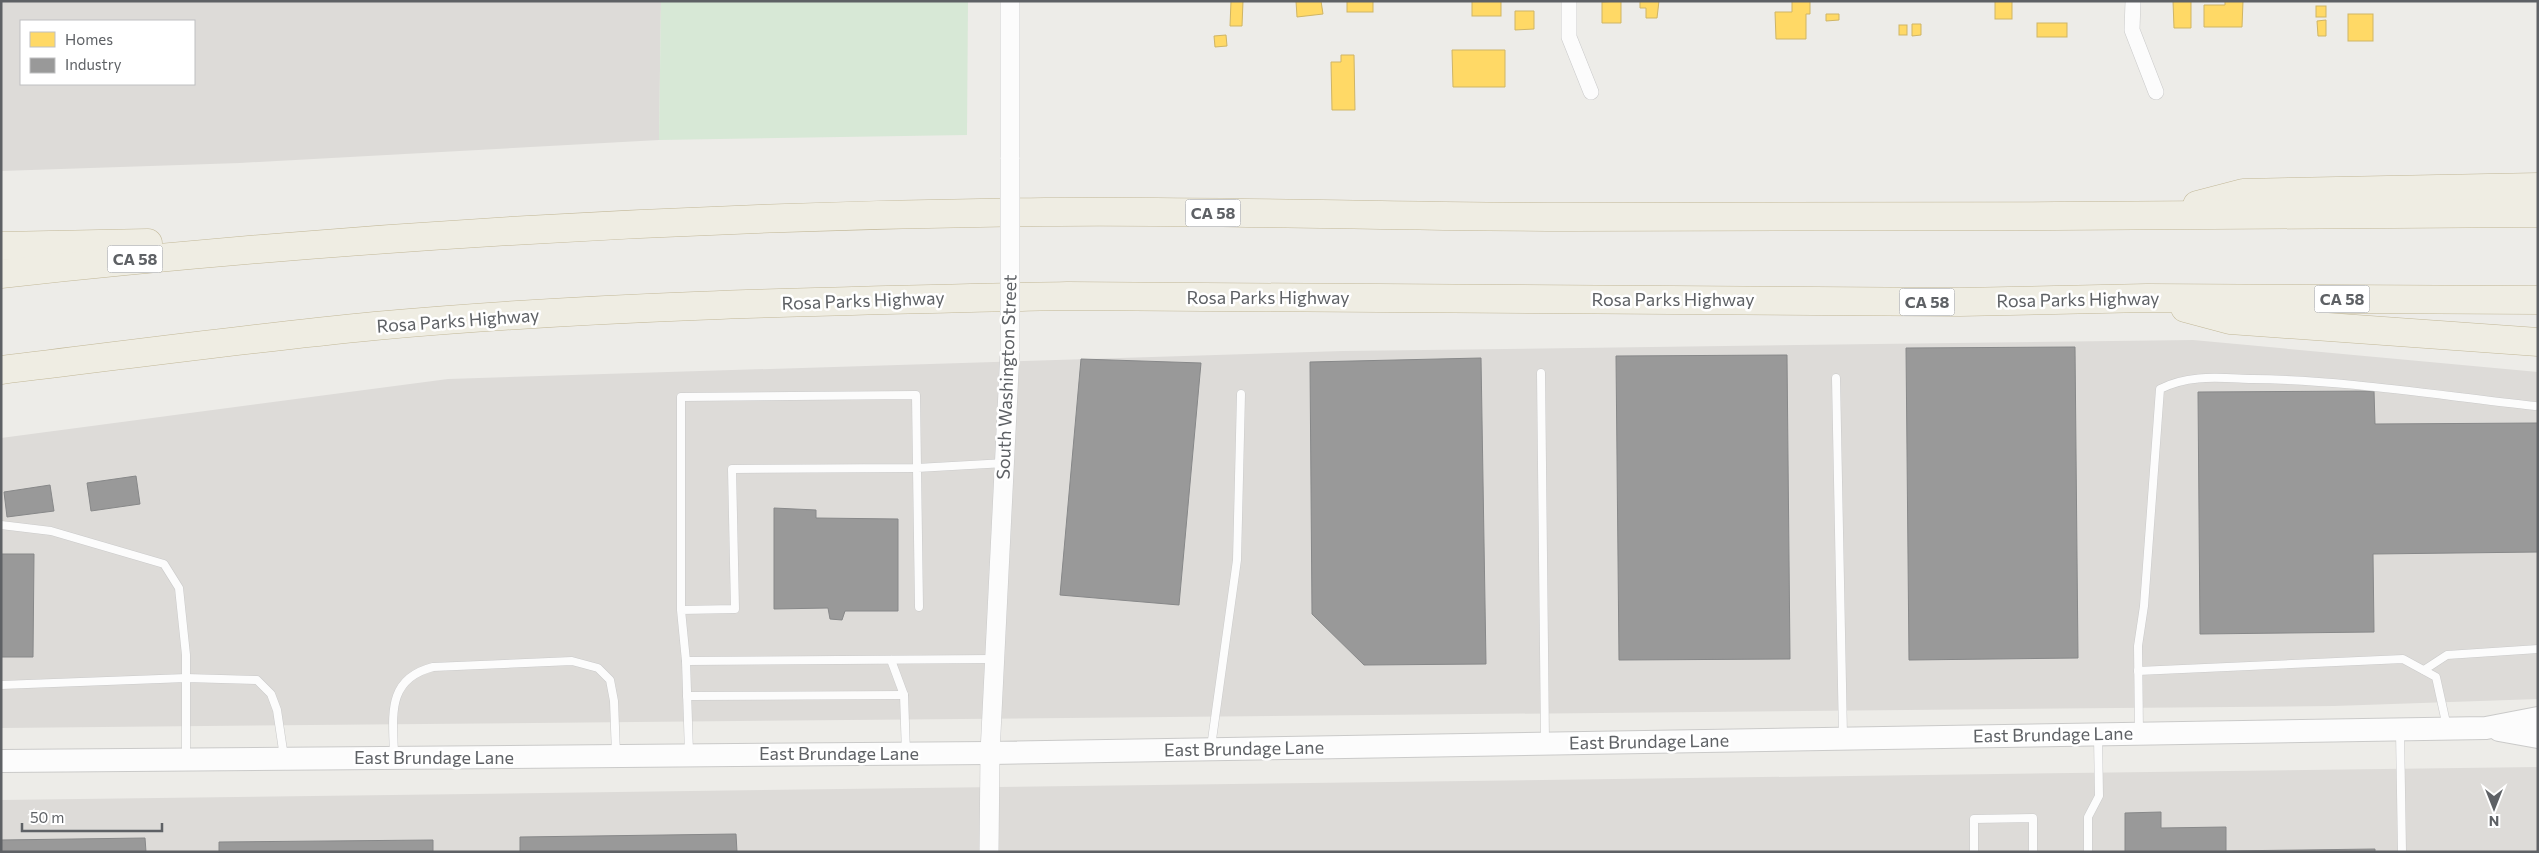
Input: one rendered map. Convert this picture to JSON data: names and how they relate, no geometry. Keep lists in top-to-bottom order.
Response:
{
  "streets": {
    "highway": ["CA 58", "Rosa Parks Highway"],
    "main road": ["East Brundage Lane"],
    "street": ["South Washington Street"]
  },
  "crossings": [
    ["South Washington Street", "East Brundage Lane"]
  ],
  "legend": ["Homes", "Industry"],
  "scale_bar": "50 m",
  "north": "bottom"
}
